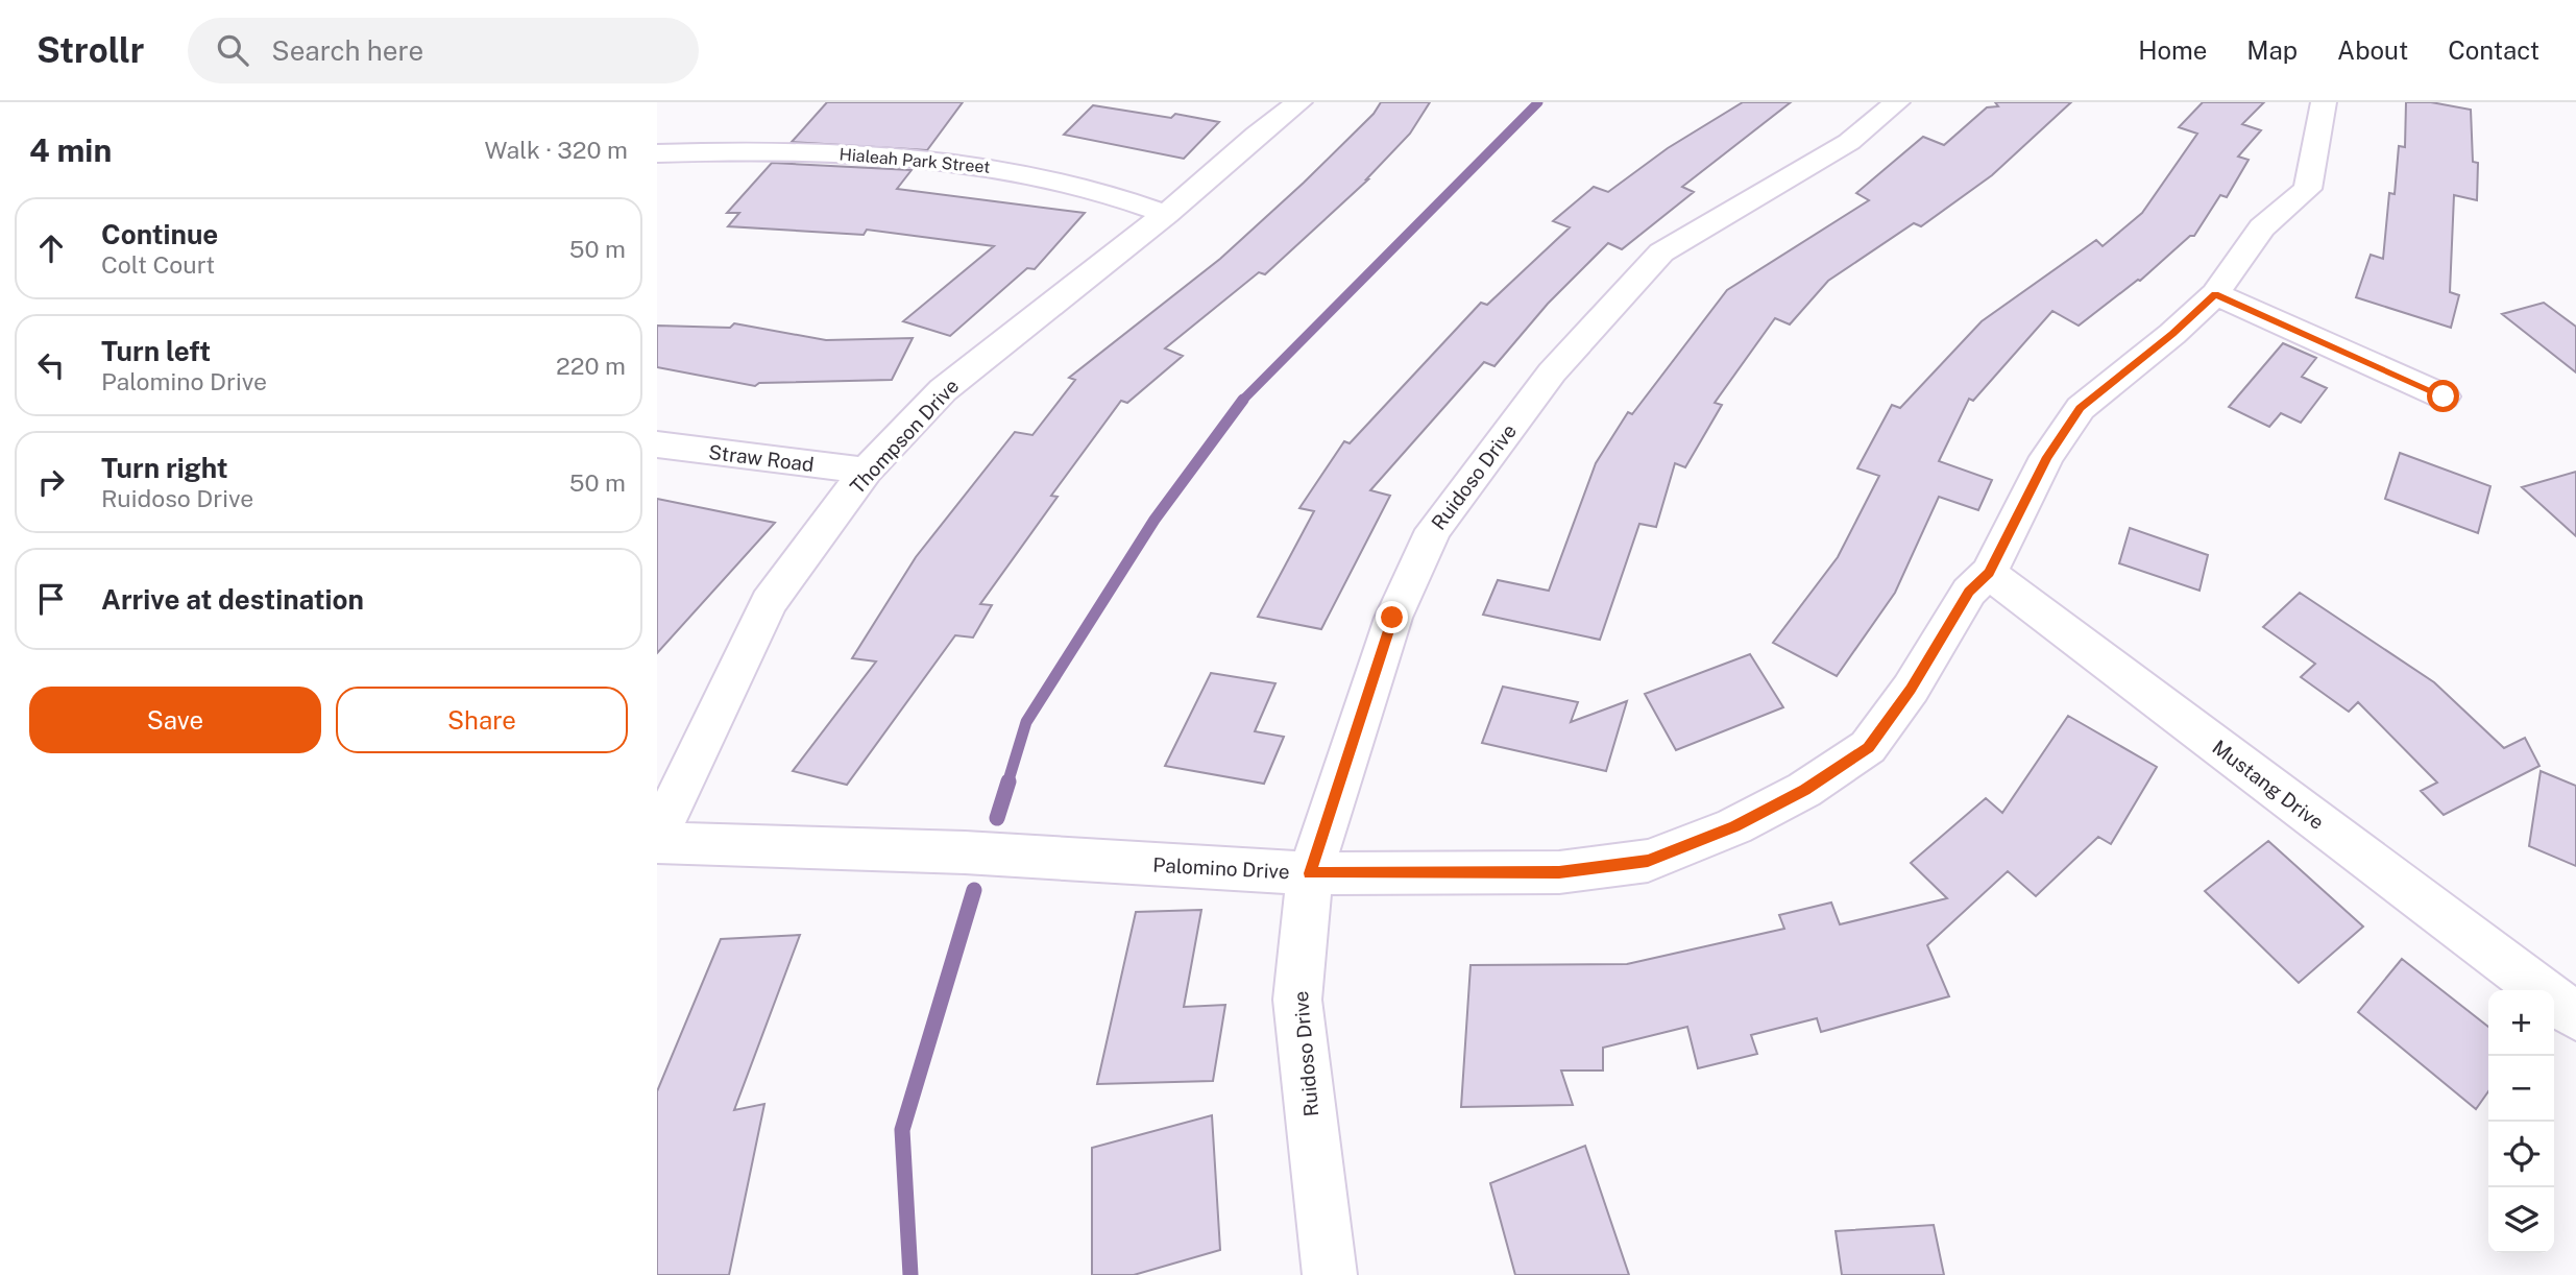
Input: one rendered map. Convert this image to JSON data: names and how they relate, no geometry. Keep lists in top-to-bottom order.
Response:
{
  "streets": {
    "street": [
      "Hialeah Park Street",
      "Thompson Drive",
      "Straw Road",
      "Ruidoso Drive",
      "Mustang Drive",
      "Palomino Drive"
    ]
  },
  "crossings": [
    ["Hialeah Park Street", "Thompson Drive"],
    ["Thompson Drive", "Straw Road"],
    ["Ruidoso Drive", "Palomino Drive"],
    ["Mustang Drive", "Palomino Drive"]
  ],
  "page": {
    "header": "Strollr",
    "search": "Search here",
    "nav": [
      "Home",
      "Map",
      "About",
      "Contact"
    ],
    "heading": ["4 min", "Walk · 320 m"],
    "list": [
      ["Continue", "Colt Court", "50 m"],
      ["Turn left", "Palomino Drive", "220 m"],
      ["Turn right", "Ruidoso Drive", "50 m"],
      "Arrive at destination"
    ],
    "buttons": ["Save", "Share"],
    "map_buttons": ["+", "−"]
  }
}
